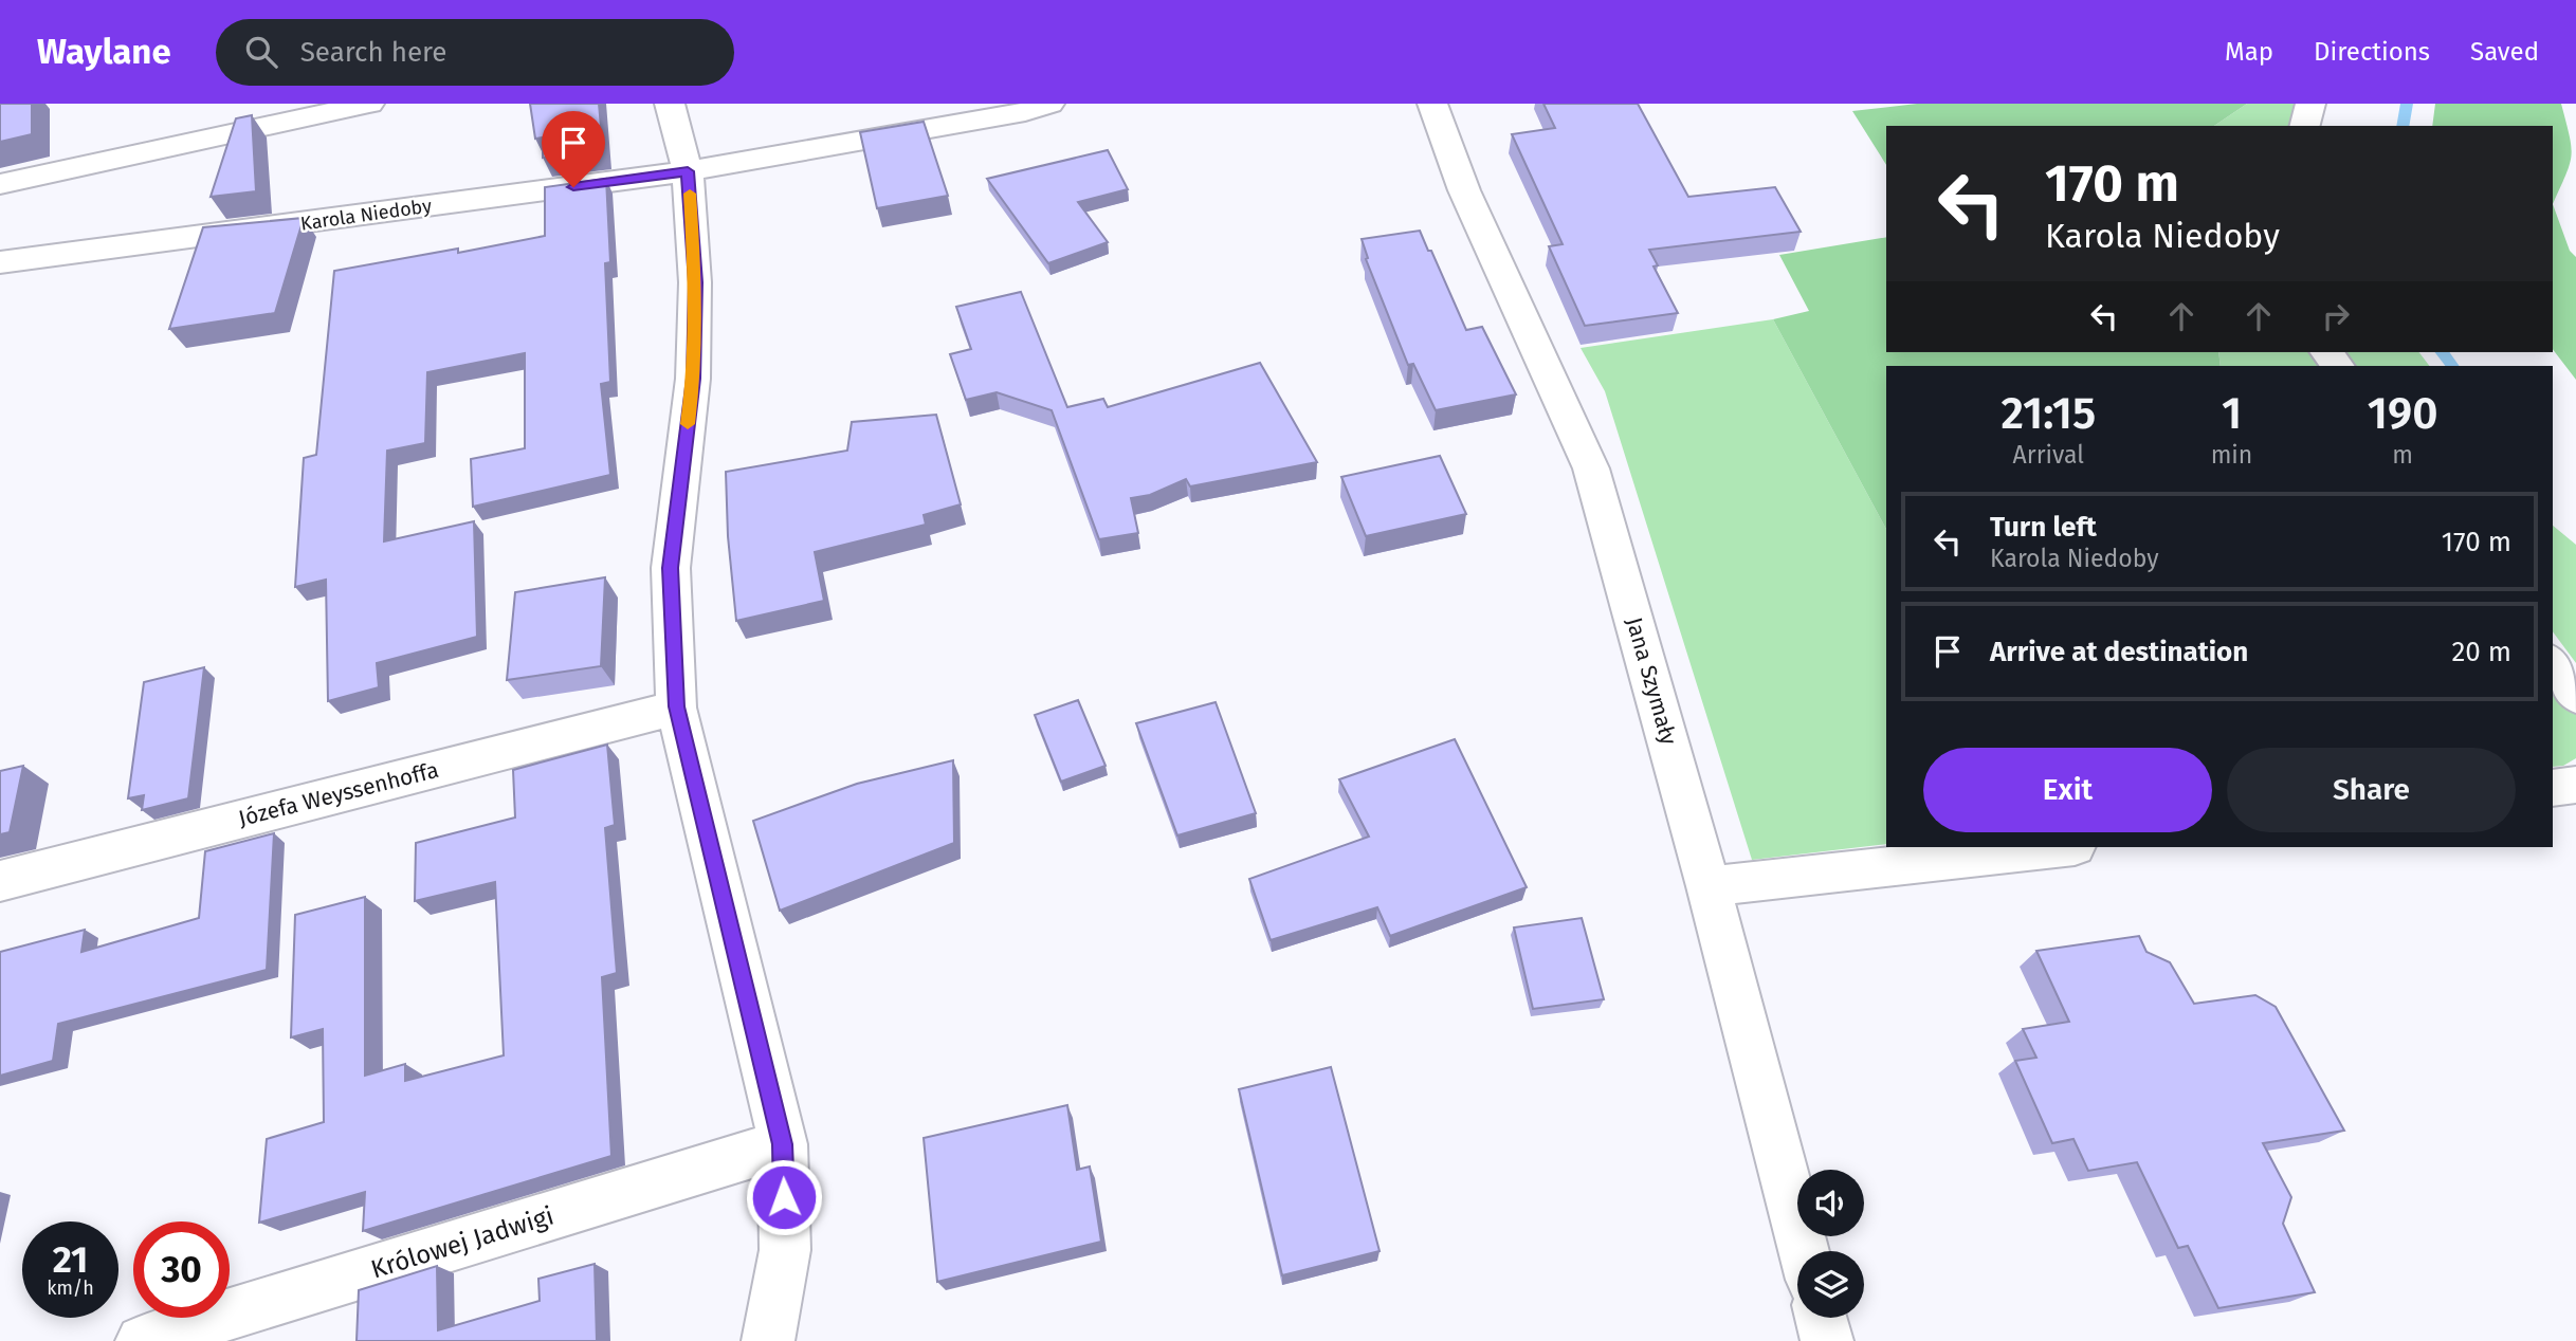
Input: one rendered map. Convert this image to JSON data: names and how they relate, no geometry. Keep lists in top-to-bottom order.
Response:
{
  "streets": {
    "street": [
      "Karola Niedoby",
      "Jana Szymały",
      "Józefa Weyssenhoffa",
      "Królowej Jadwigi"
    ]
  },
  "page": {
    "header": "Waylane",
    "search": "Search here",
    "nav": ["Map", "Directions", "Saved"],
    "turn": ["170 m", "Karola Niedoby"],
    "eta": [
      "21:15",
      "Arrival",
      "1",
      "min",
      "190",
      "m"
    ],
    "list": [
      {
        "name": "Turn left",
        "note": "Karola Niedoby",
        "value": "170 m"
      },
      {
        "name": "Arrive at destination",
        "value": "20 m"
      }
    ],
    "buttons": ["Exit", "Share"],
    "speed": "21 km/h",
    "limit": "30"
  }
}
